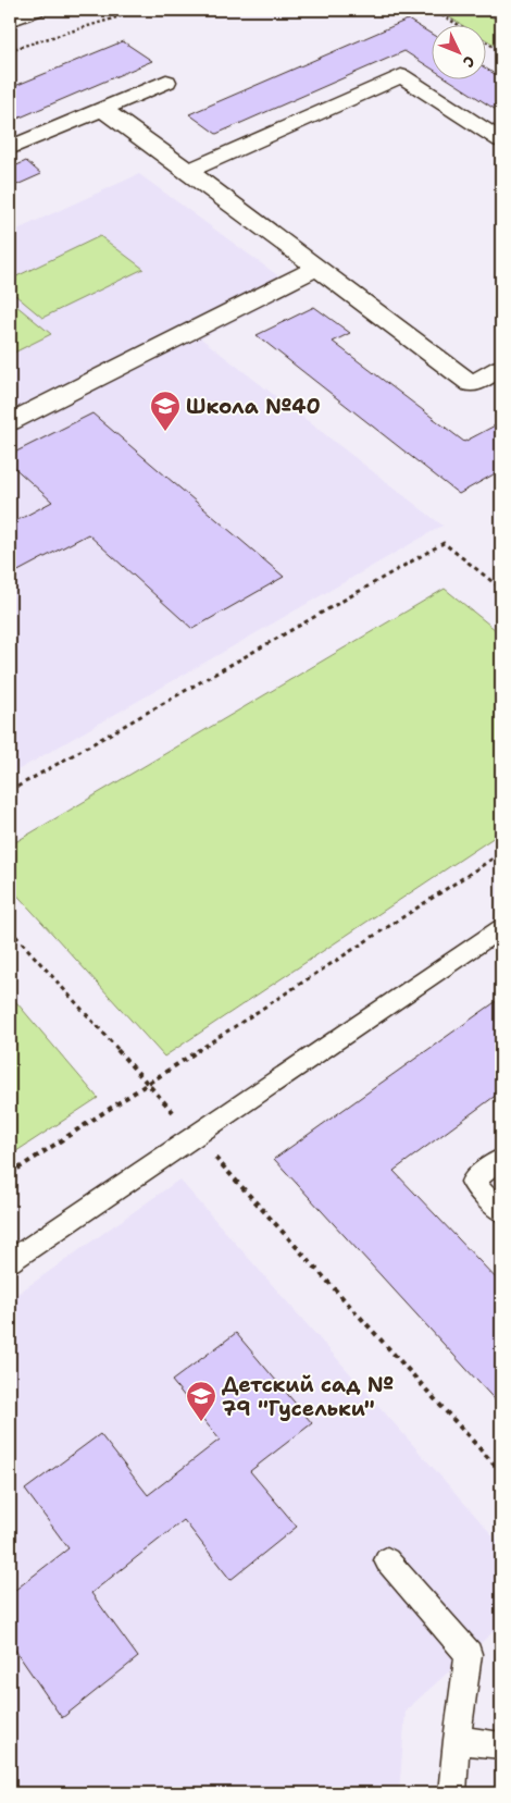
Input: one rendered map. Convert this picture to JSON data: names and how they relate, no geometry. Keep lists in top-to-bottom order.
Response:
{
  "places": {
    "school or university": ["Школа №40", "Детский сад № 79 \"Гусельки\""]
  },
  "north": "bottom right"
}
